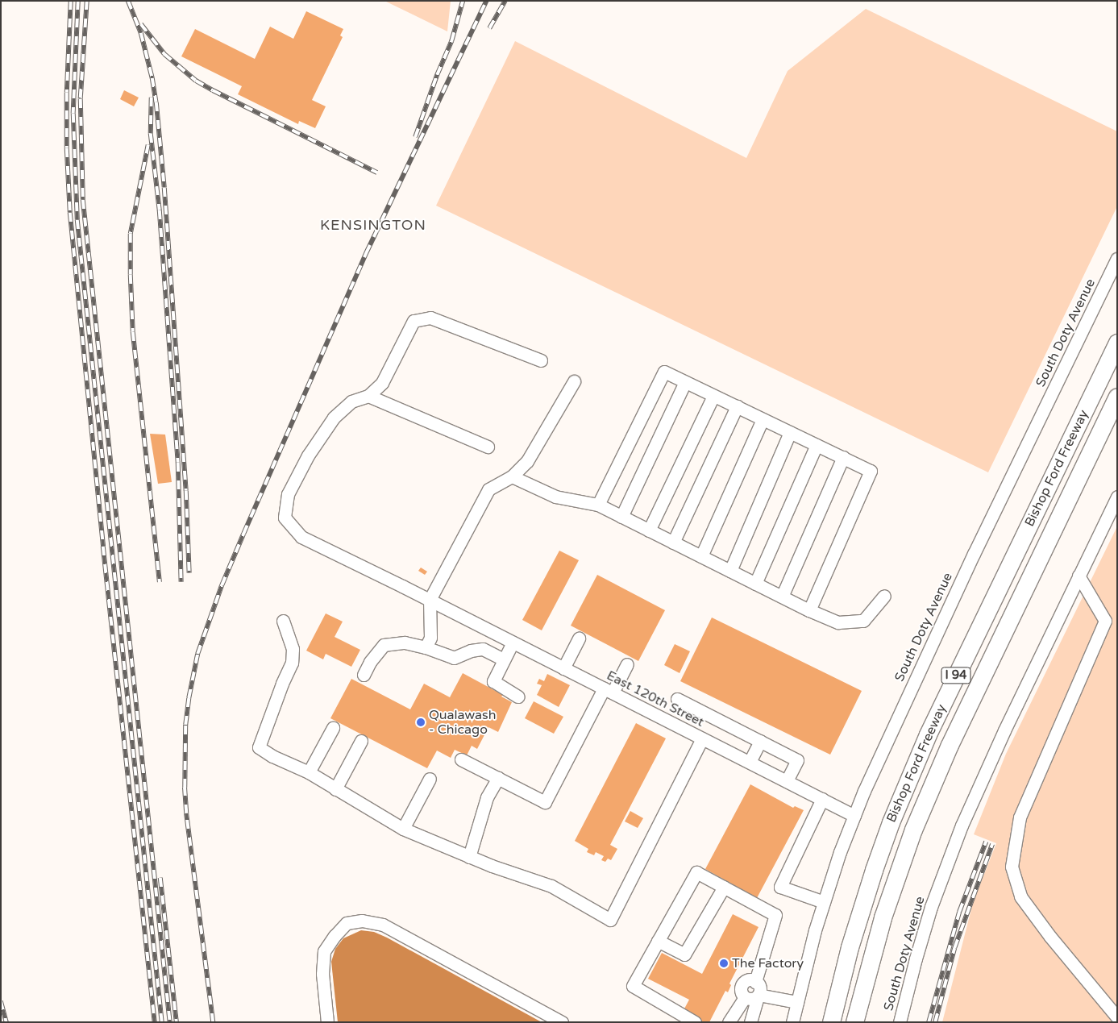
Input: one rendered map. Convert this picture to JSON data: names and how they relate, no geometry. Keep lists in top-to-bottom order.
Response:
{
  "streets": {
    "highway": ["Bishop Ford Freeway", "I 94"],
    "street": ["South Doty Avenue", "East 120th Street"]
  },
  "crossings": [
    ["South Doty Avenue", "East 120th Street"]
  ],
  "districts": ["KENSINGTON"],
  "places": ["Qualawash - Chicago", "The Factory"]
}
